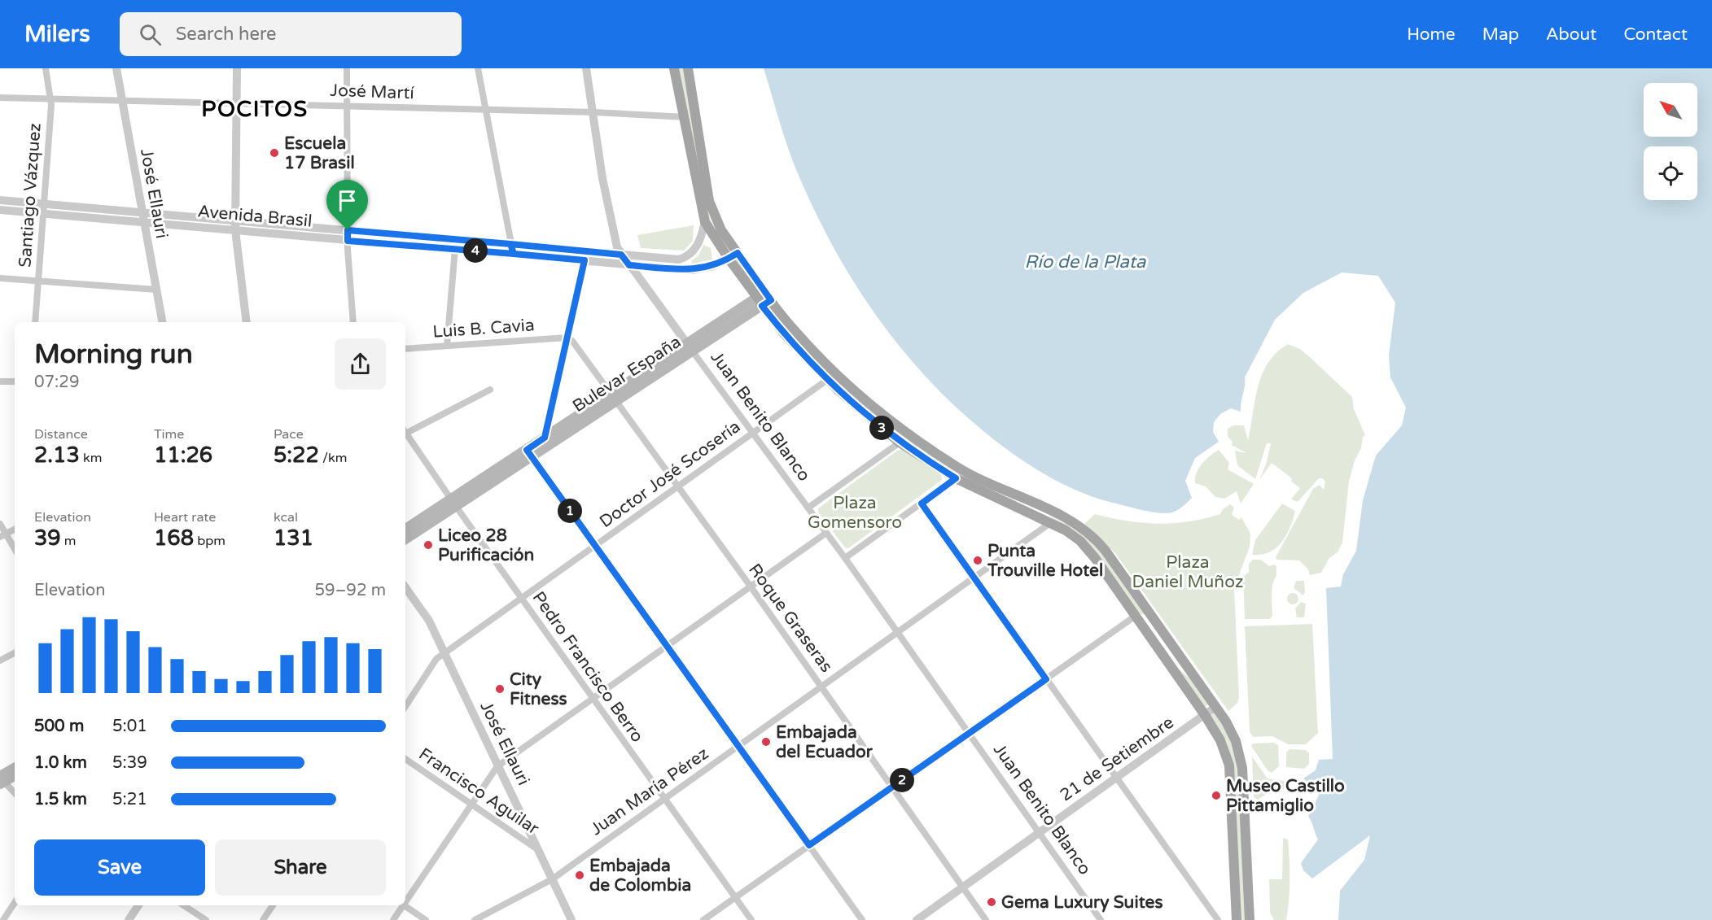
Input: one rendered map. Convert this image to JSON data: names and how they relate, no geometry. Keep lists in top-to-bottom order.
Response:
{
  "streets": {
    "main road": ["Bulevar España"],
    "street": [
      "José Martí",
      "José Ellauri",
      "Santiago Vázquez",
      "Avenida Brasil",
      "Luis B. Cavia",
      "Juan Benito Blanco",
      "Doctor José Scosería",
      "Roque Graseras",
      "Pedro Francisco Berro",
      "21 de Setiembre",
      "Francisco Aguilar",
      "Juan María Pérez"
    ]
  },
  "crossings": [
    ["José Martí", "José Ellauri"],
    ["José Martí", "Santiago Vázquez"],
    ["José Martí", "Juan Benito Blanco"],
    ["José Ellauri", "Avenida Brasil"],
    ["José Ellauri", "Doctor José Scosería"],
    ["José Ellauri", "Francisco Aguilar"],
    ["José Ellauri", "Juan María Pérez"],
    ["Santiago Vázquez", "Avenida Brasil"],
    ["Avenida Brasil", "Juan Benito Blanco"],
    ["Luis B. Cavia", "Roque Graseras"],
    ["Bulevar España", "Juan Benito Blanco"],
    ["Bulevar España", "Roque Graseras"],
    ["Bulevar España", "Pedro Francisco Berro"],
    ["Juan Benito Blanco", "Doctor José Scosería"],
    ["Juan Benito Blanco", "21 de Setiembre"],
    ["Juan Benito Blanco", "Juan María Pérez"],
    ["Doctor José Scosería", "Roque Graseras"],
    ["Doctor José Scosería", "Pedro Francisco Berro"],
    ["Roque Graseras", "21 de Setiembre"],
    ["Roque Graseras", "Juan María Pérez"],
    ["Pedro Francisco Berro", "Juan María Pérez"]
  ],
  "districts": ["POCITOS"],
  "water": ["Río de la Plata"],
  "parks": ["Plaza Gomensoro", "Plaza Daniel Muñoz"],
  "places": [
    "Escuela 17 Brasil",
    "Liceo 28 Purificación",
    "Punta Trouville Hotel",
    "City Fitness",
    "Embajada del Ecuador",
    "Museo Castillo Pittamiglio",
    "Embajada de Colombia",
    "Gema Luxury Suites"
  ],
  "north": "top left",
  "page": {
    "header": "Milers",
    "search": "Search here",
    "nav": [
      "Home",
      "Map",
      "About",
      "Contact"
    ],
    "pins": [
      "4",
      "3",
      "1",
      "2"
    ],
    "heading": ["Morning run", "07:29"],
    "stats": [
      ["Distance", "2.13 km"],
      ["Time", "11:26"],
      ["Pace", "5:22 /km"],
      ["Elevation", "39 m"],
      ["Heart rate", "168 bpm"],
      ["kcal", "131"]
    ],
    "chart": ["Elevation", "59–92 m"],
    "list": [
      {
        "name": "500 m",
        "note": "5:01"
      },
      {
        "name": "1.0 km",
        "note": "5:39"
      },
      {
        "name": "1.5 km",
        "note": "5:21"
      }
    ],
    "buttons": ["Save", "Share"]
  }
}
